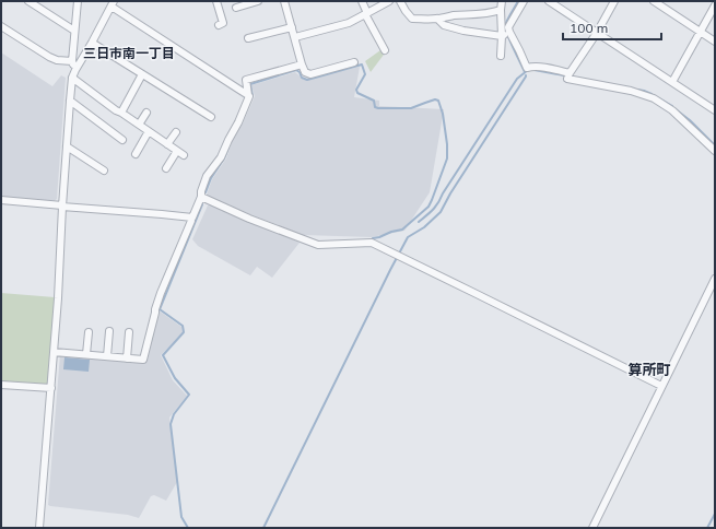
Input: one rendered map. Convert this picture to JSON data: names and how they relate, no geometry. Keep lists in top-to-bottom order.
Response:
{
  "districts": ["三日市南一丁目", "算所町"],
  "scale_bar": "100 m"
}
